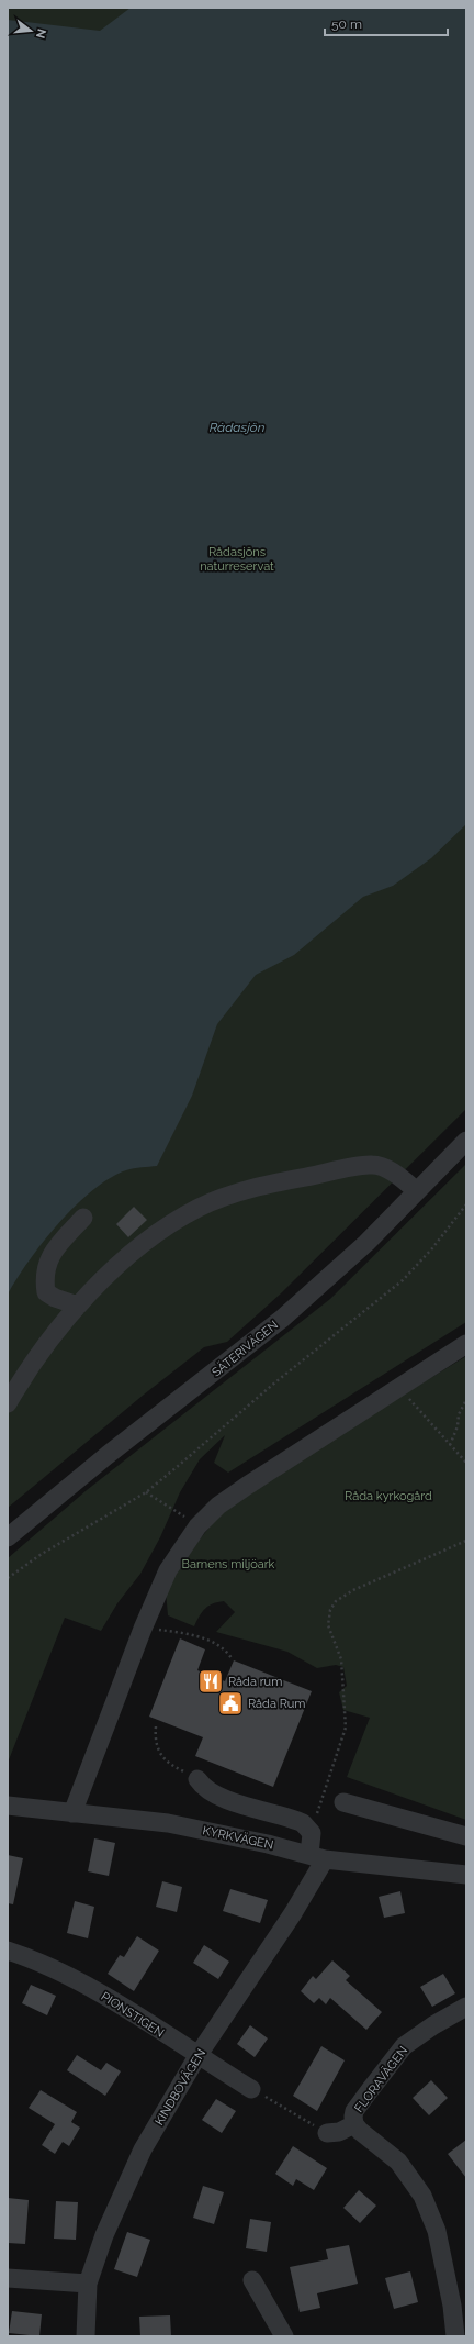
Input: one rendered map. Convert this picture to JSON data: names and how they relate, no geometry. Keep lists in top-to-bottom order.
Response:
{
  "streets": {
    "street": [
      "SÄTERIVÄGEN",
      "KYRKVÄGEN",
      "PIONSTIGEN",
      "FLORAVÄGEN",
      "KINDBOVÄGEN"
    ]
  },
  "crossings": [
    ["KYRKVÄGEN", "KINDBOVÄGEN"],
    ["PIONSTIGEN", "KINDBOVÄGEN"]
  ],
  "water": ["Rådasjön"],
  "parks": ["Rådasjöns naturreservat", "Råda kyrkogård", "Barnens miljöark"],
  "places": {
    "restaurant": ["Råda rum"],
    "public building": ["Råda Rum"]
  },
  "scale_bar": "50 m",
  "north": "right"
}
